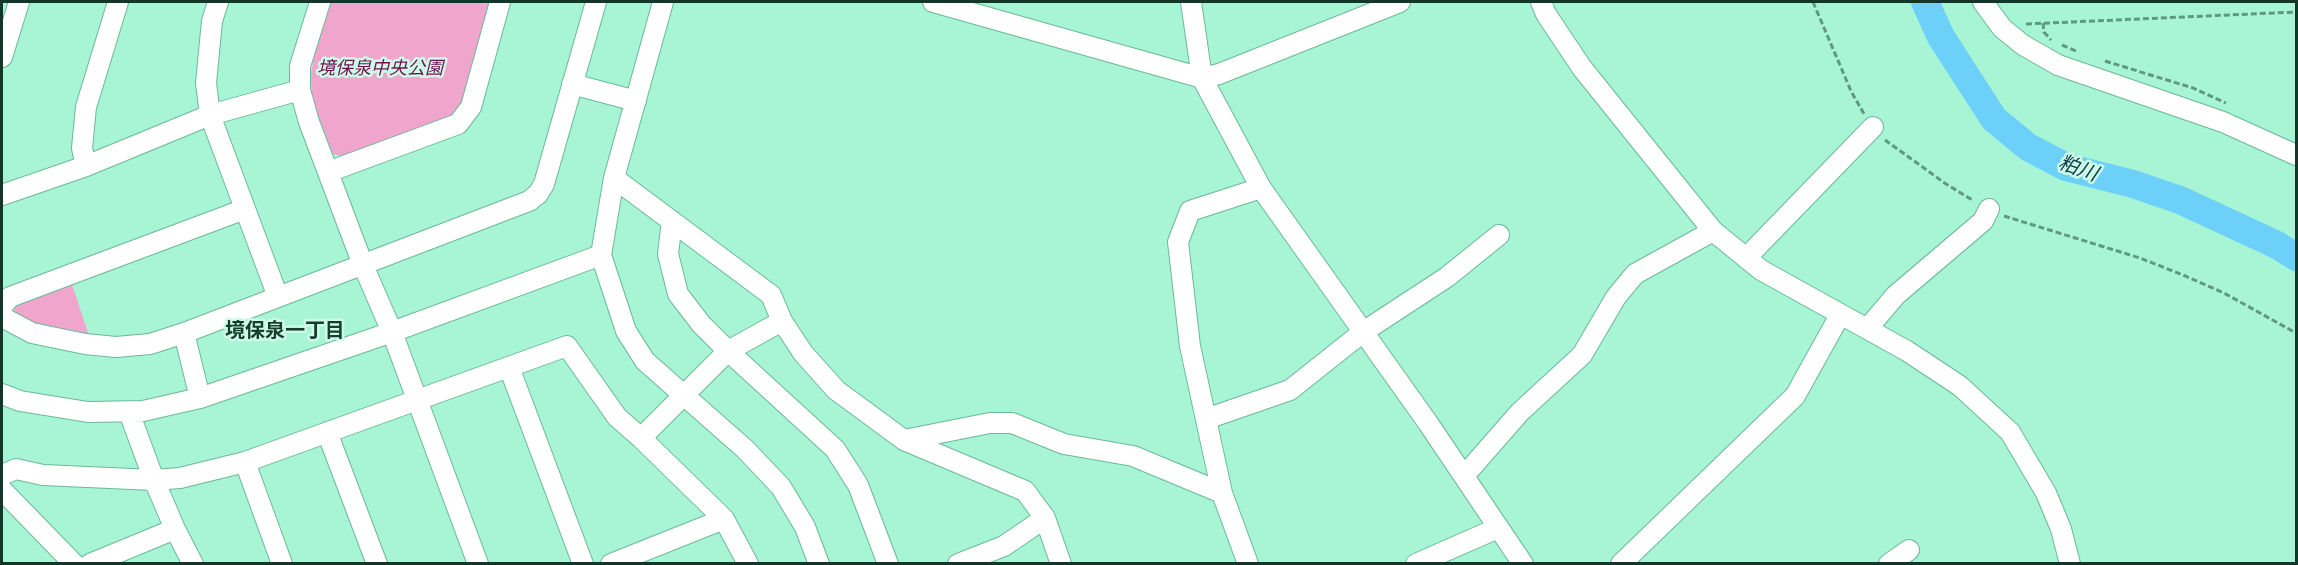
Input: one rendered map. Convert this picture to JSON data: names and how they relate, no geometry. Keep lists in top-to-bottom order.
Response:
{
  "districts": ["境保泉一丁目"],
  "water": ["粕川"],
  "parks": ["境保泉中央公園"]
}
